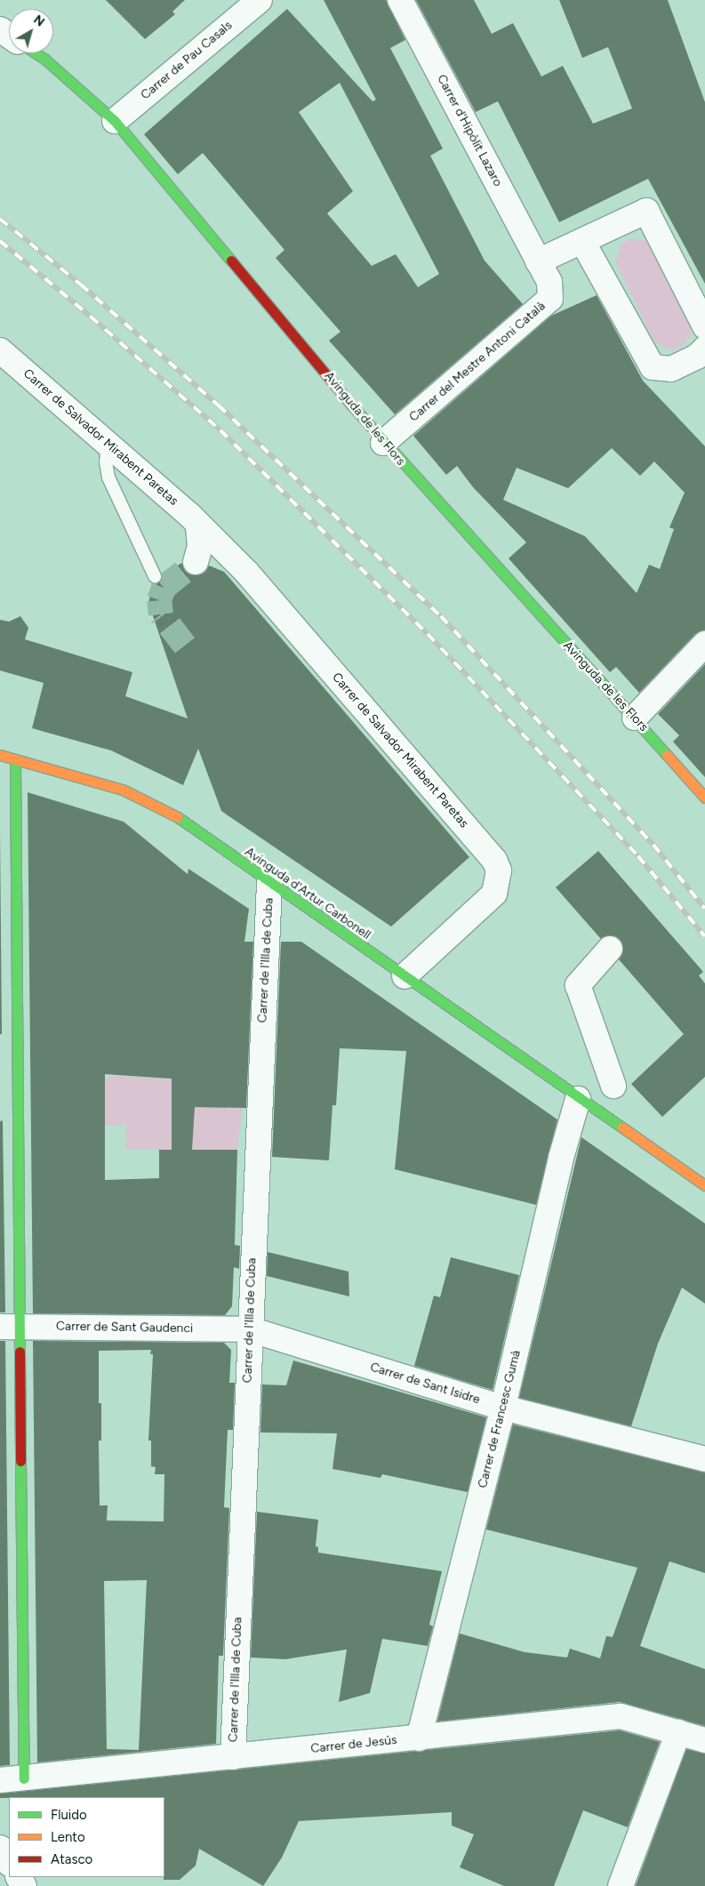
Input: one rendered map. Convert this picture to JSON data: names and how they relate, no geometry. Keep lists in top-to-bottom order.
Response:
{
  "streets": {
    "street": [
      "Carrer de Pau Casals",
      "Carrer d'Hipòlit Lazaro",
      "Carrer del Mestre Antoni Català",
      "Avinguda de les Flors",
      "Carrer de Salvador Mirabent Paretas",
      "Avinguda d'Artur Carbonell",
      "Carrer de l'Illa de Cuba",
      "Carrer de Sant Gaudenci",
      "Carrer de Sant Isidre",
      "Carrer de Francesc Gumà",
      "Carrer de Jesús"
    ]
  },
  "crossings": [
    ["Carrer de Pau Casals", "Avinguda de les Flors"],
    ["Carrer d'Hipòlit Lazaro", "Carrer del Mestre Antoni Català"],
    ["Carrer del Mestre Antoni Català", "Avinguda de les Flors"],
    ["Carrer de Salvador Mirabent Paretas", "Avinguda d'Artur Carbonell"],
    ["Avinguda d'Artur Carbonell", "Carrer de l'Illa de Cuba"],
    ["Avinguda d'Artur Carbonell", "Carrer de Francesc Gumà"],
    ["Carrer de l'Illa de Cuba", "Carrer de Sant Gaudenci"],
    ["Carrer de l'Illa de Cuba", "Carrer de Sant Isidre"],
    ["Carrer de l'Illa de Cuba", "Carrer de Jesús"],
    ["Carrer de Sant Gaudenci", "Carrer de Sant Isidre"],
    ["Carrer de Sant Isidre", "Carrer de Francesc Gumà"],
    ["Carrer de Francesc Gumà", "Carrer de Jesús"]
  ],
  "legend": ["Fluido", "Lento", "Atasco"],
  "north": "top right"
}
